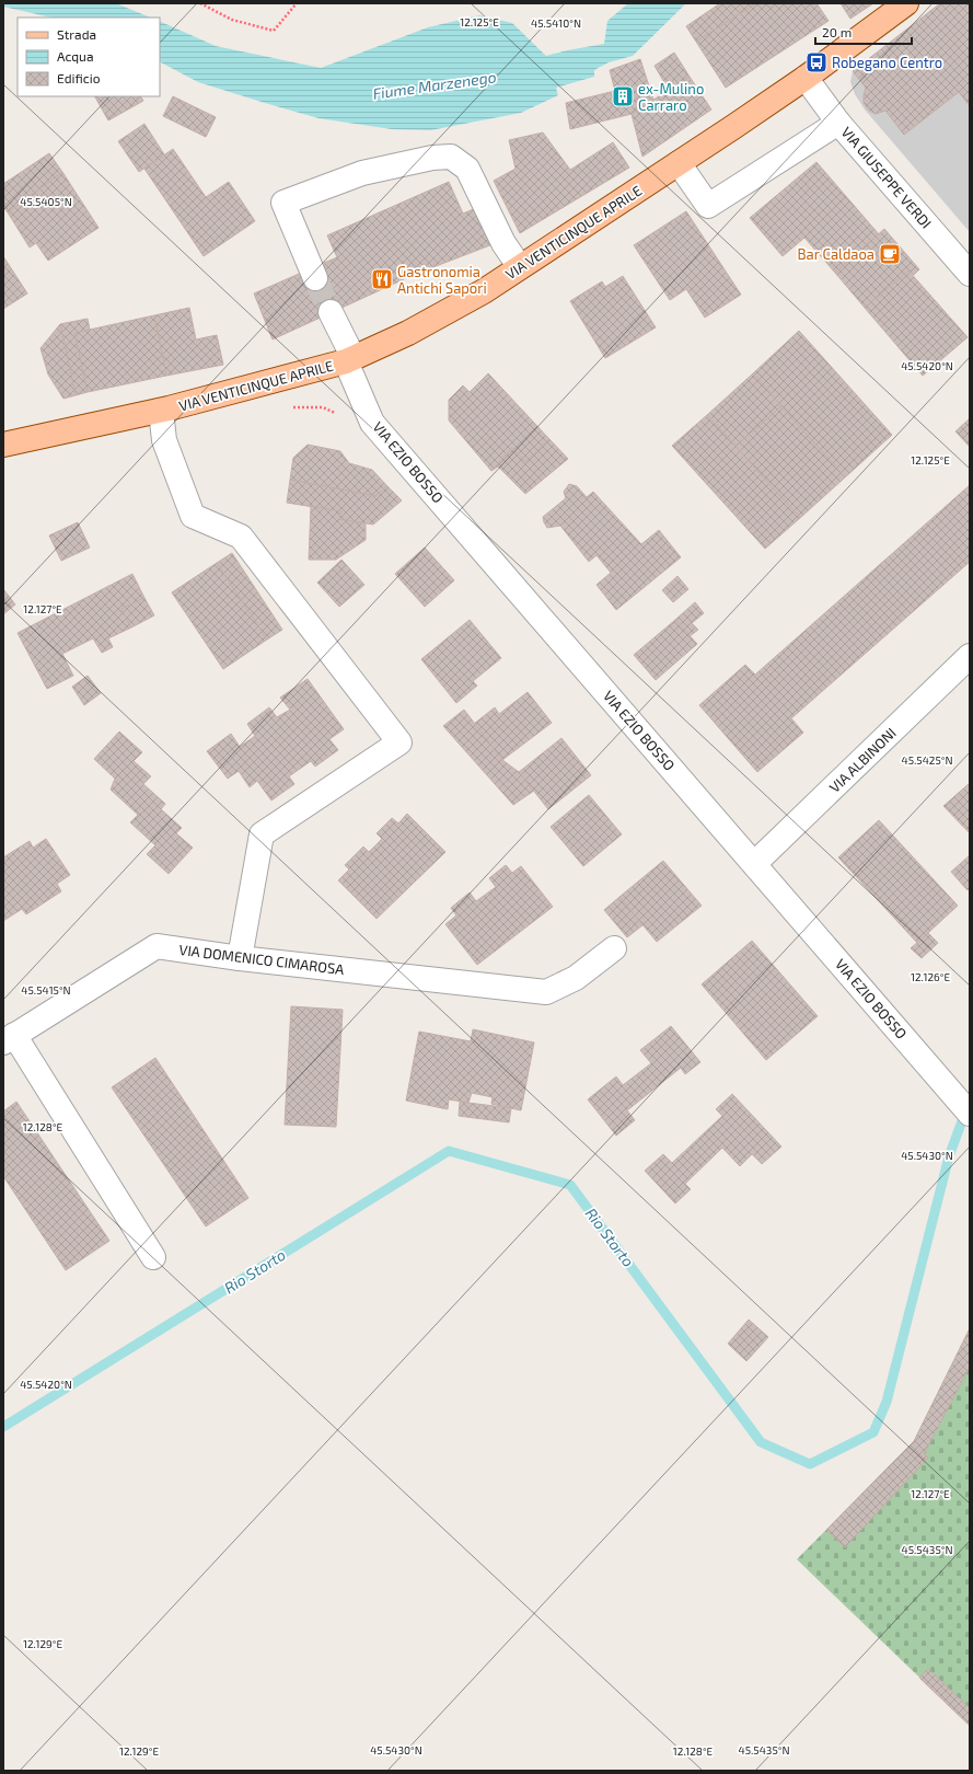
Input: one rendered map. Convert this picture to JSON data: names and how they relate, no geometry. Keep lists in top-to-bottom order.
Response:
{
  "streets": {
    "main road": ["VIA VENTICINQUE APRILE"],
    "street": [
      "VIA GIUSEPPE VERDI",
      "VIA EZIO BOSSO",
      "VIA ALBINONI",
      "VIA DOMENICO CIMAROSA"
    ]
  },
  "crossings": [
    ["VIA GIUSEPPE VERDI", "VIA VENTICINQUE APRILE"],
    ["VIA VENTICINQUE APRILE", "VIA EZIO BOSSO"],
    ["VIA EZIO BOSSO", "VIA ALBINONI"]
  ],
  "water": ["Fiume Marzenego", "Rio Storto"],
  "places": {
    "bus stop": ["Robegano Centro"],
    "building": ["ex-Mulino Carraro"],
    "cafe": ["Bar Caldaoa"],
    "restaurant": ["Gastronomia Antichi Sapori"]
  },
  "legend": ["Strada", "Acqua", "Edificio"],
  "scale_bar": "20 m",
  "coordinates": [
    "12.125°E",
    "45.5410°N",
    "45.5405°N",
    "45.5420°N",
    "12.127°E",
    "45.5425°N",
    "12.126°E",
    "45.5415°N",
    "12.128°E",
    "45.5430°N",
    "45.5435°N",
    "12.129°E"
  ]
}
